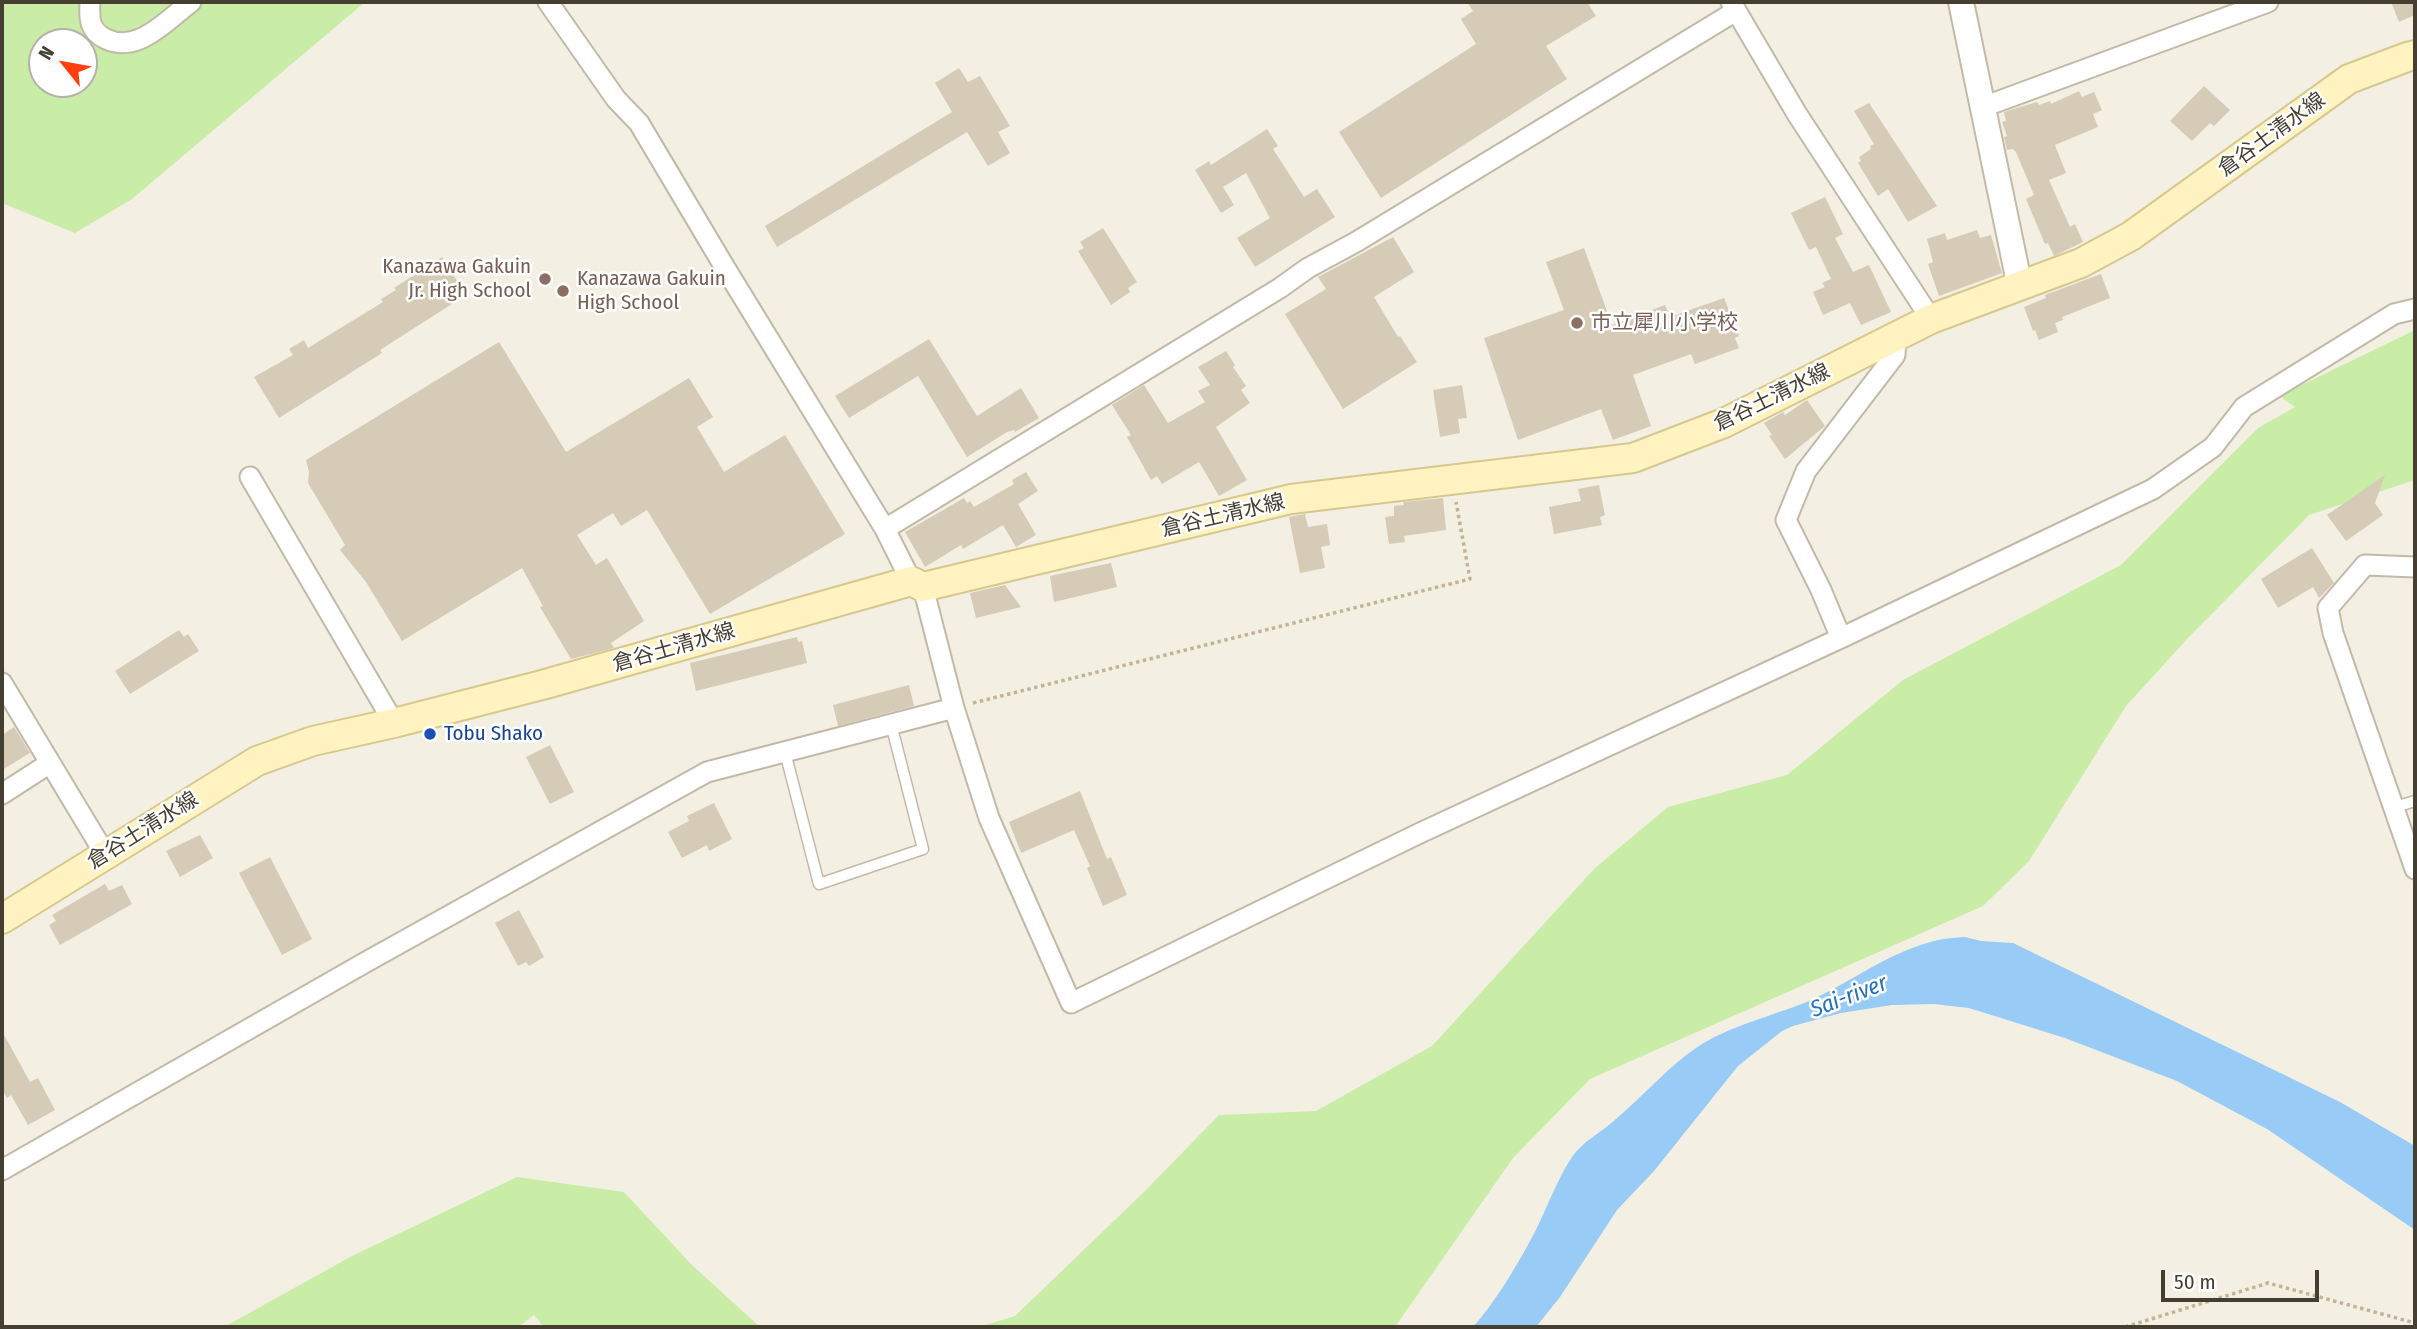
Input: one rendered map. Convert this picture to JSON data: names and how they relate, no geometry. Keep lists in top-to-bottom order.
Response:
{
  "streets": {
    "main road": ["倉谷土清水線"]
  },
  "water": ["Sai-river"],
  "places": [
    "Kanazawa Gakuin Jr. High School",
    "Kanazawa Gakuin High School",
    "市立犀川小学校",
    "Tobu Shako"
  ],
  "scale_bar": "50 m",
  "north": "top left"
}
